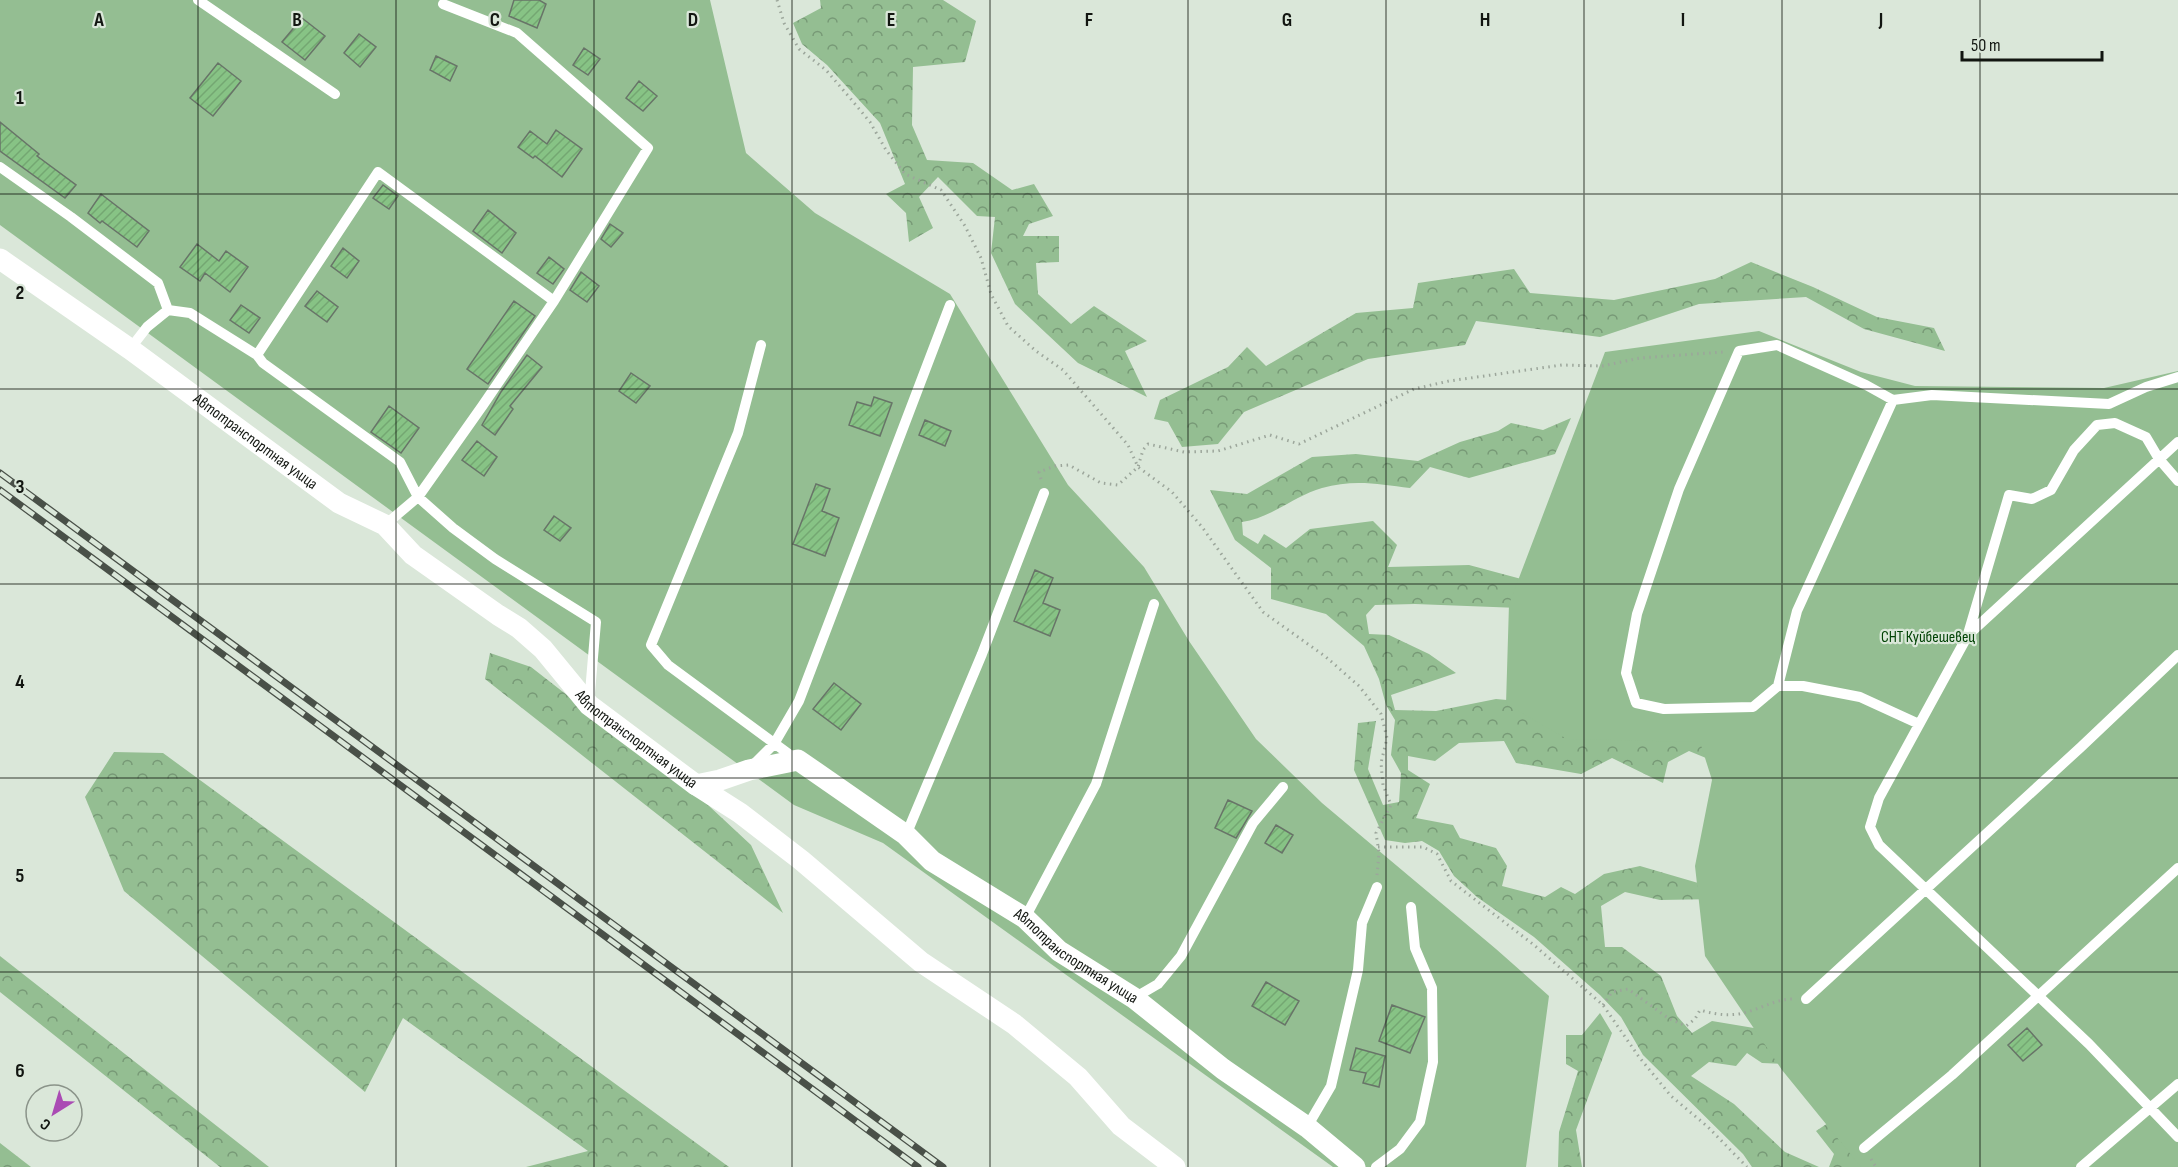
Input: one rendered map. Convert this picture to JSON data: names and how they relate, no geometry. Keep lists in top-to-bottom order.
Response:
{
  "streets": {
    "street": ["Автотранспортная улица"]
  },
  "parks": ["СНТ Куйбешевец"],
  "scale_bar": "50 m",
  "north": "bottom left",
  "grid": {
    "columns": [
      "A",
      "B",
      "C",
      "D",
      "E",
      "F",
      "G",
      "H",
      "I",
      "J"
    ],
    "rows": [
      "1",
      "2",
      "3",
      "4",
      "5",
      "6"
    ]
  }
}
